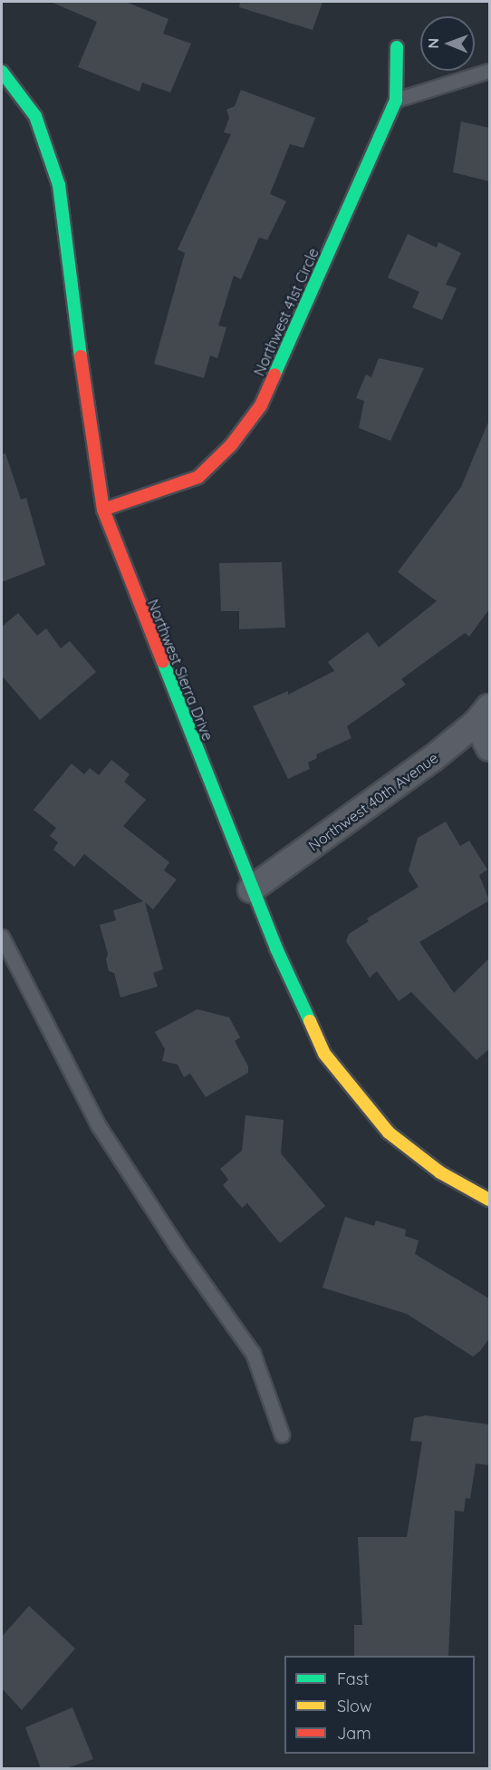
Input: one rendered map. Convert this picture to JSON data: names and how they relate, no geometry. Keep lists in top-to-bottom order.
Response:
{
  "streets": {
    "street": ["Northwest 41st Circle", "Northwest Sierra Drive", "Northwest 40th Avenue"]
  },
  "crossings": [
    ["Northwest 41st Circle", "Northwest Sierra Drive"],
    ["Northwest Sierra Drive", "Northwest 40th Avenue"]
  ],
  "legend": ["Fast", "Slow", "Jam"],
  "north": "left"
}
